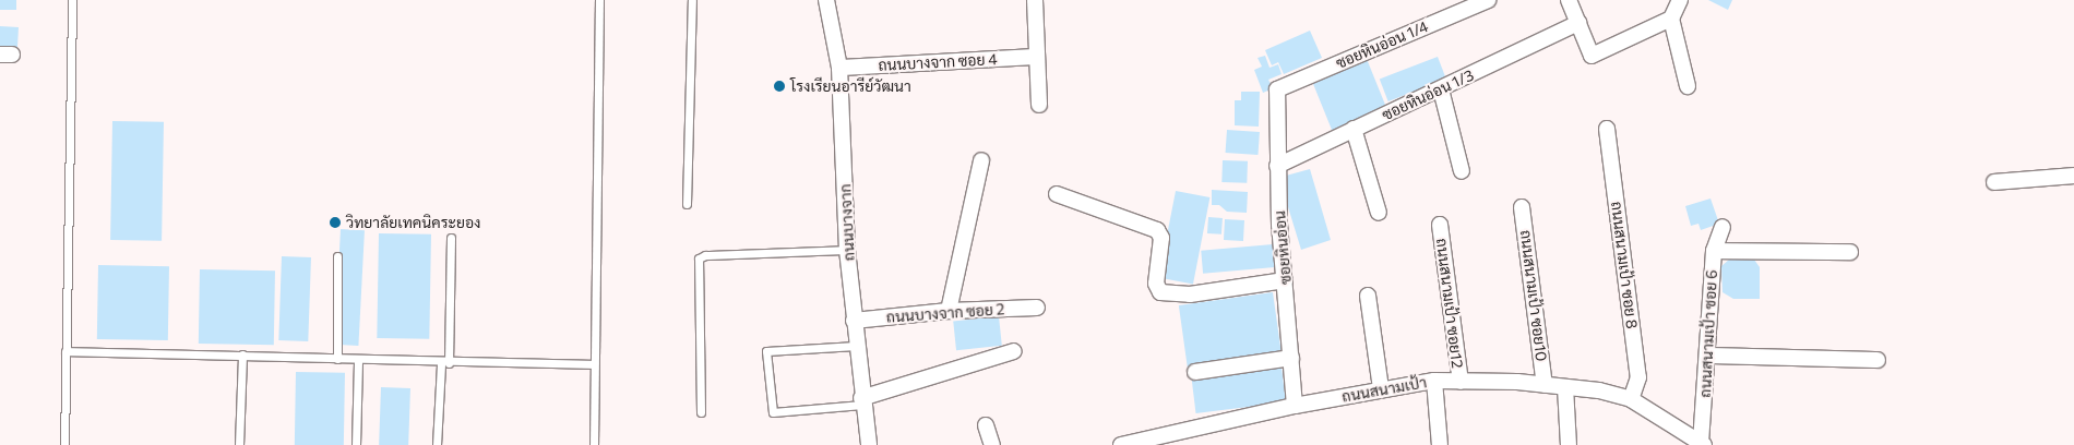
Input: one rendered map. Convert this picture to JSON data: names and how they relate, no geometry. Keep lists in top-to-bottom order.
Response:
{
  "streets": {
    "street": [
      "ซอยหินอ่อน 1/4",
      "ถนนบางจาก ซอย 4",
      "ซอยหินอ่อน 1/3",
      "ถนนบางจาก",
      "ซอยหินอ่อน",
      "ถนนสนามเป้า ซอย 8",
      "ถนนสนามเป้า ซอย10",
      "ถนนสนามเป้า ซอย12",
      "ถนนบางจาก ซอย 2",
      "ถนนสนามเป้า ซอย 6",
      "ถนนสนามเป้า"
    ]
  },
  "crossings": [
    ["ซอยหินอ่อน 1/4", "ซอยหินอ่อน"],
    ["ถนนบางจาก ซอย 4", "ถนนบางจาก"],
    ["ซอยหินอ่อน 1/3", "ซอยหินอ่อน"],
    ["ถนนบางจาก", "ถนนบางจาก ซอย 2"],
    ["ซอยหินอ่อน", "ถนนสนามเป้า"],
    ["ถนนสนามเป้า ซอย 8", "ถนนสนามเป้า"],
    ["ถนนสนามเป้า ซอย10", "ถนนสนามเป้า"],
    ["ถนนสนามเป้า ซอย12", "ถนนสนามเป้า"],
    ["ถนนสนามเป้า ซอย 6", "ถนนสนามเป้า"]
  ],
  "places": ["โรงเรียนอารีย์วัฒนา", "วิทยาลัยเทคนิคระยอง"]
}
